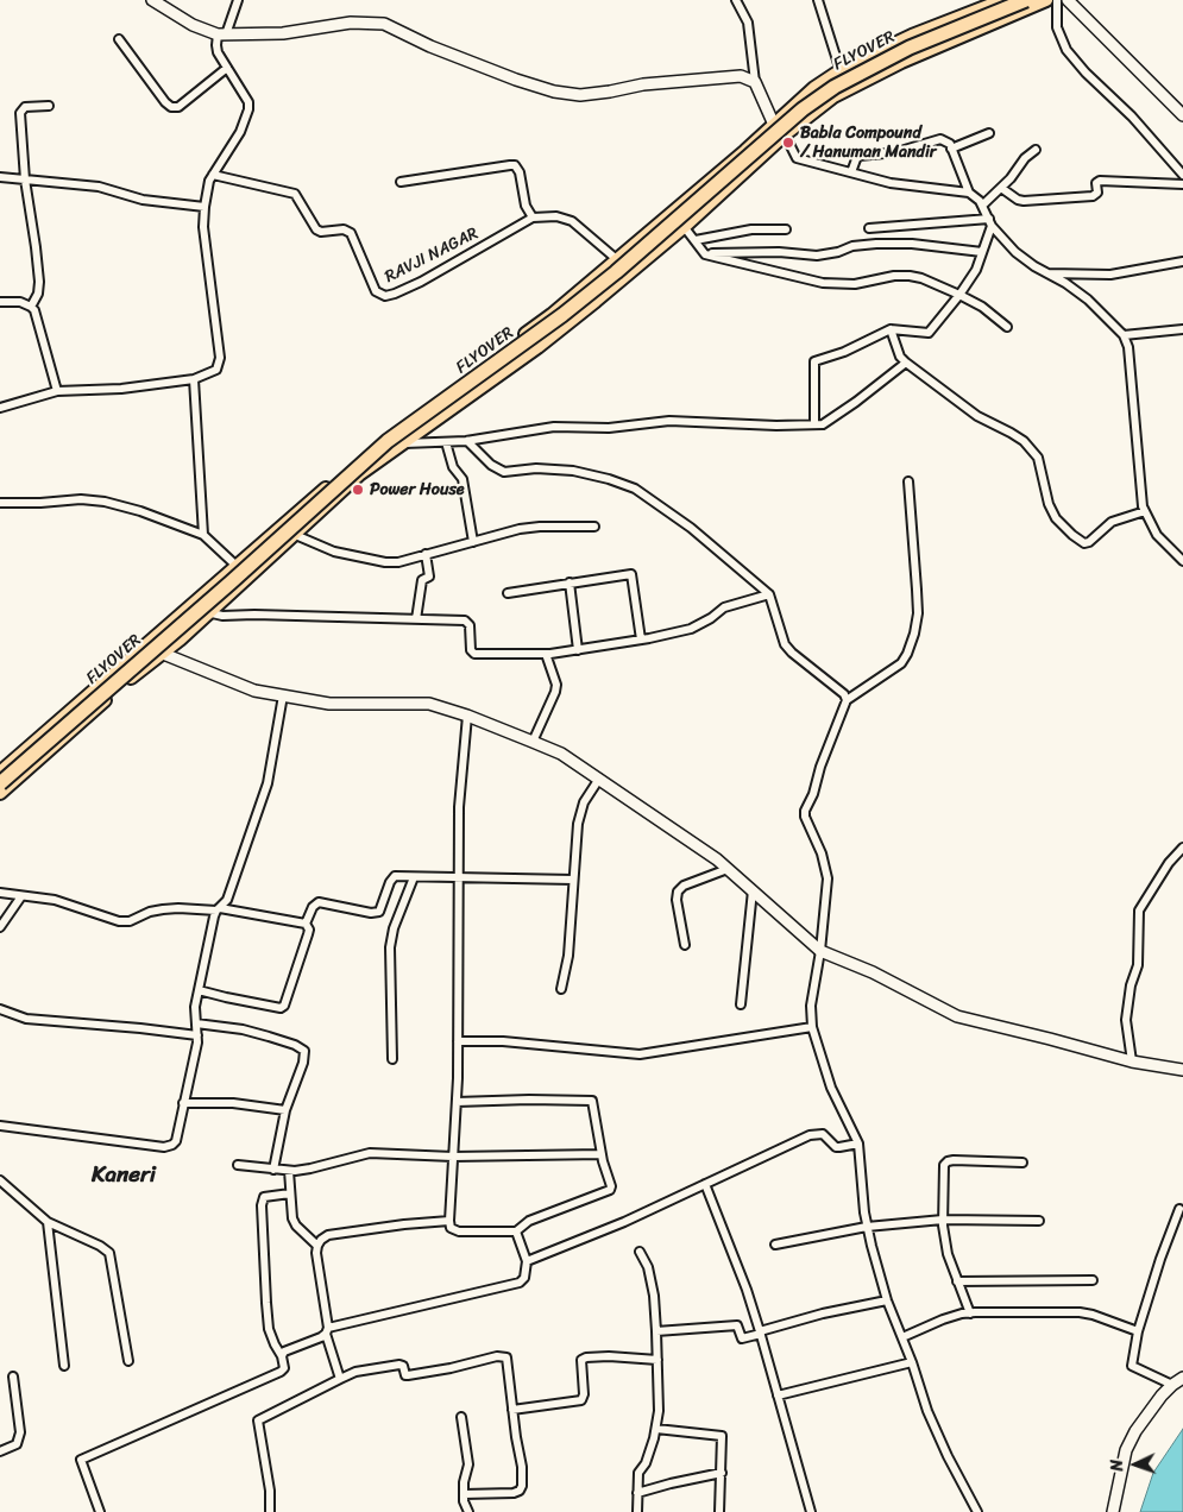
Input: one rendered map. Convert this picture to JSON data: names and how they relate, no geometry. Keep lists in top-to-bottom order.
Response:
{
  "streets": {
    "highway": ["FLYOVER"],
    "street": ["RAVJI NAGAR"]
  },
  "districts": ["Kaneri"],
  "places": ["Babla Compound / Hanuman Mandir", "Power House"],
  "north": "left"
}
